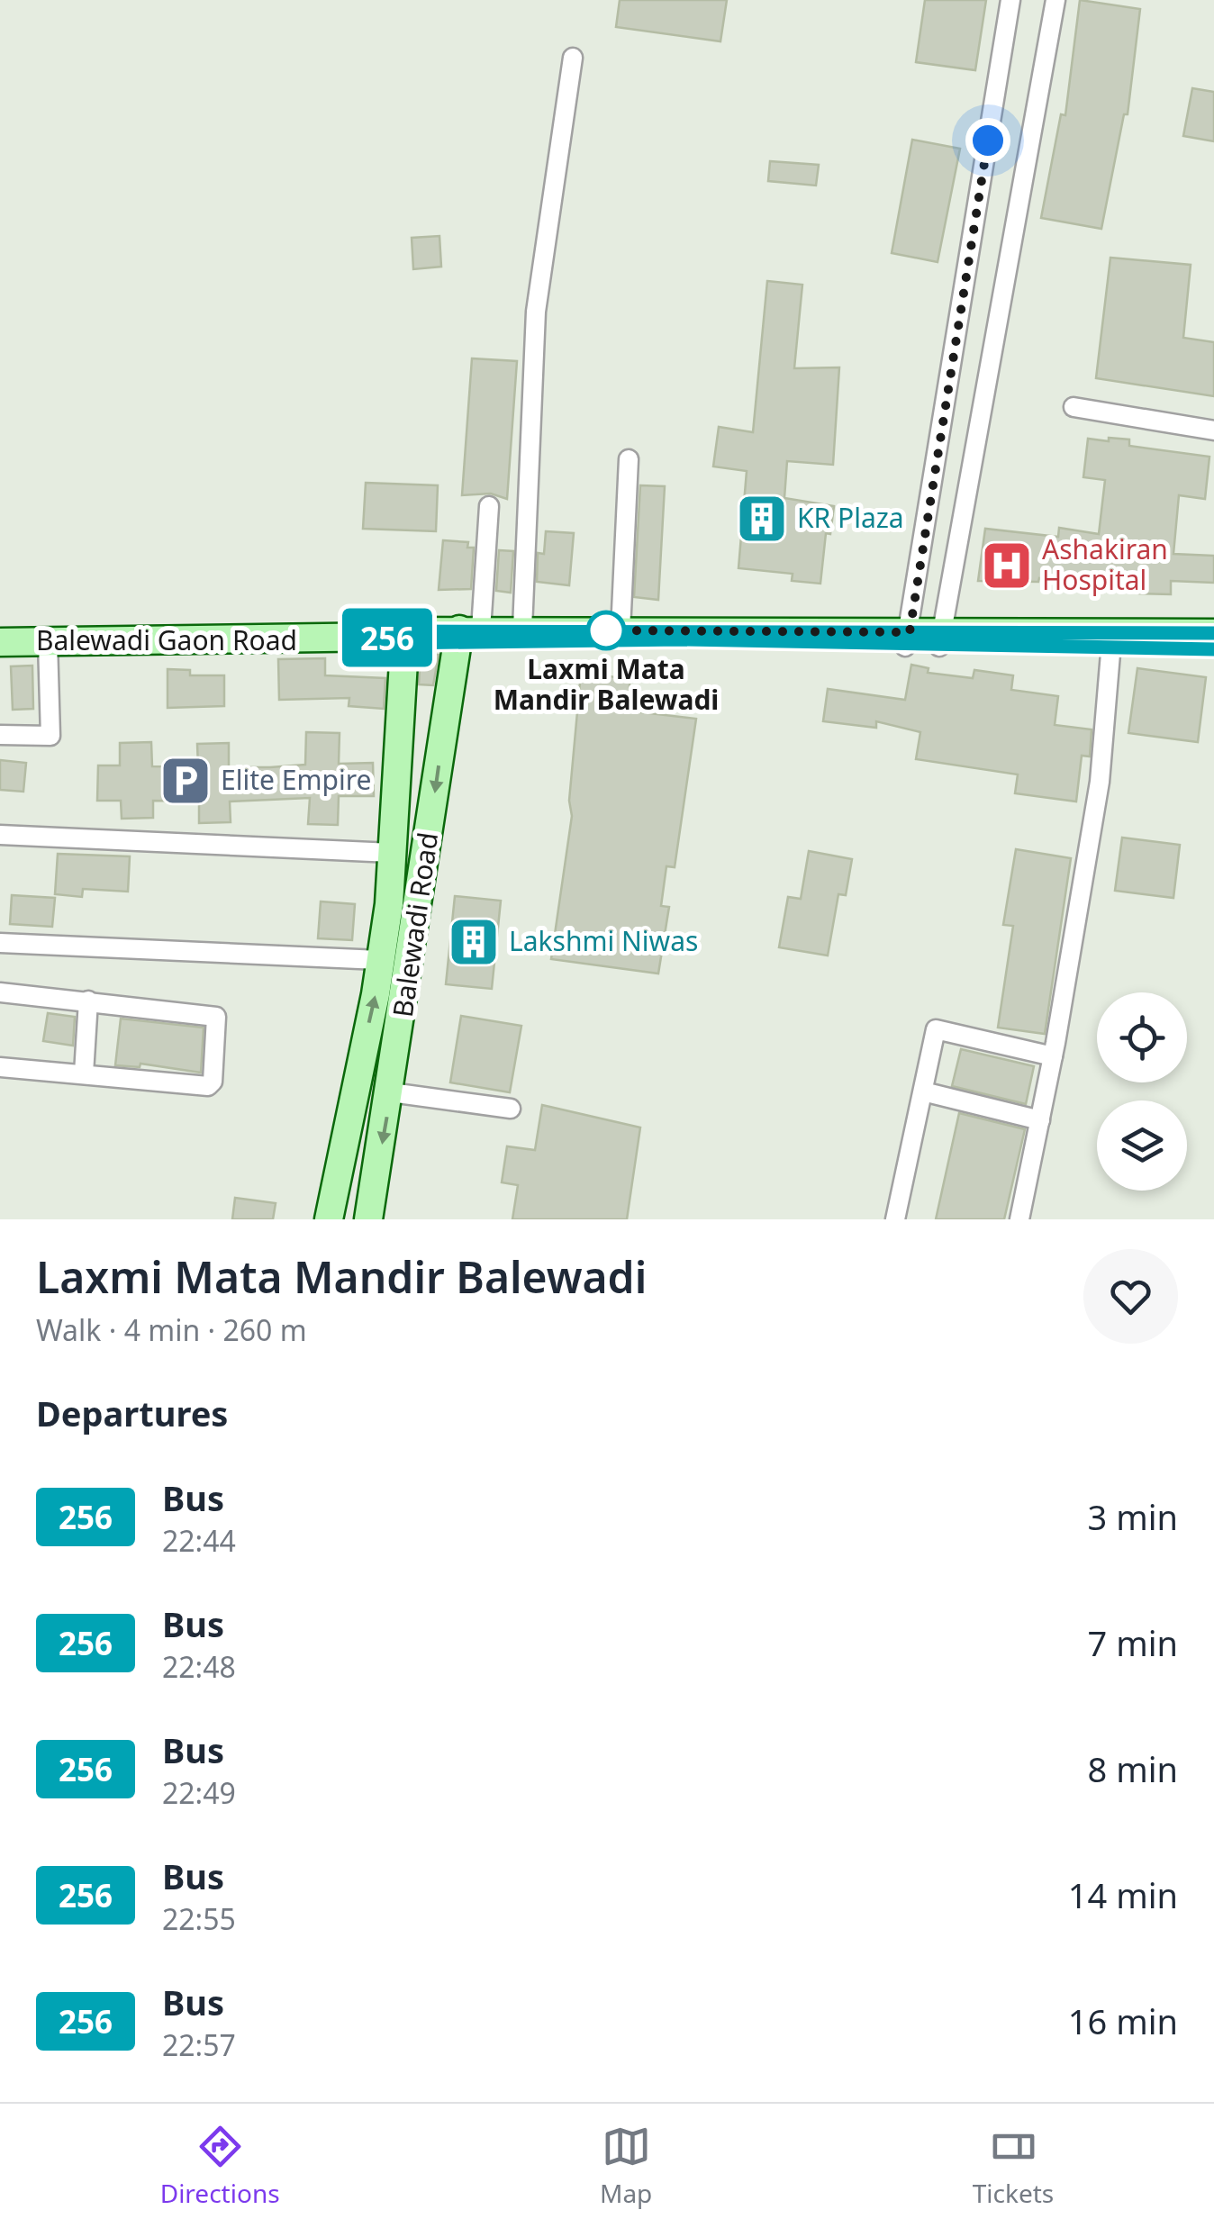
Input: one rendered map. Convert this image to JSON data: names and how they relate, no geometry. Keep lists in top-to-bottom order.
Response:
{
  "streets": {
    "main road": ["Balewadi Gaon Road", "Balewadi Road"]
  },
  "crossings": [
    ["Balewadi Gaon Road", "Balewadi Road"]
  ],
  "places": {
    "building": ["KR Plaza", "Lakshmi Niwas"],
    "hospital": ["Ashakiran Hospital"],
    "other": ["Laxmi Mata Mandir Balewadi"],
    "parking": ["Elite Empire"]
  },
  "lines": ["bus line 256"],
  "page": {
    "on_map": "256",
    "heading": [
      ["Laxmi Mata Mandir Balewadi", "Walk · 4 min · 260 m"],
      "Departures"
    ],
    "list": [
      {
        "mark": "256",
        "name": "Bus",
        "note": "22:44",
        "value": "3 min"
      },
      {
        "mark": "256",
        "name": "Bus",
        "note": "22:48",
        "value": "7 min"
      },
      {
        "mark": "256",
        "name": "Bus",
        "note": "22:49",
        "value": "8 min"
      },
      {
        "mark": "256",
        "name": "Bus",
        "note": "22:55",
        "value": "14 min"
      },
      {
        "mark": "256",
        "name": "Bus",
        "note": "22:57",
        "value": "16 min"
      }
    ],
    "tabs": ["Directions", "Map", "Tickets"]
  }
}
